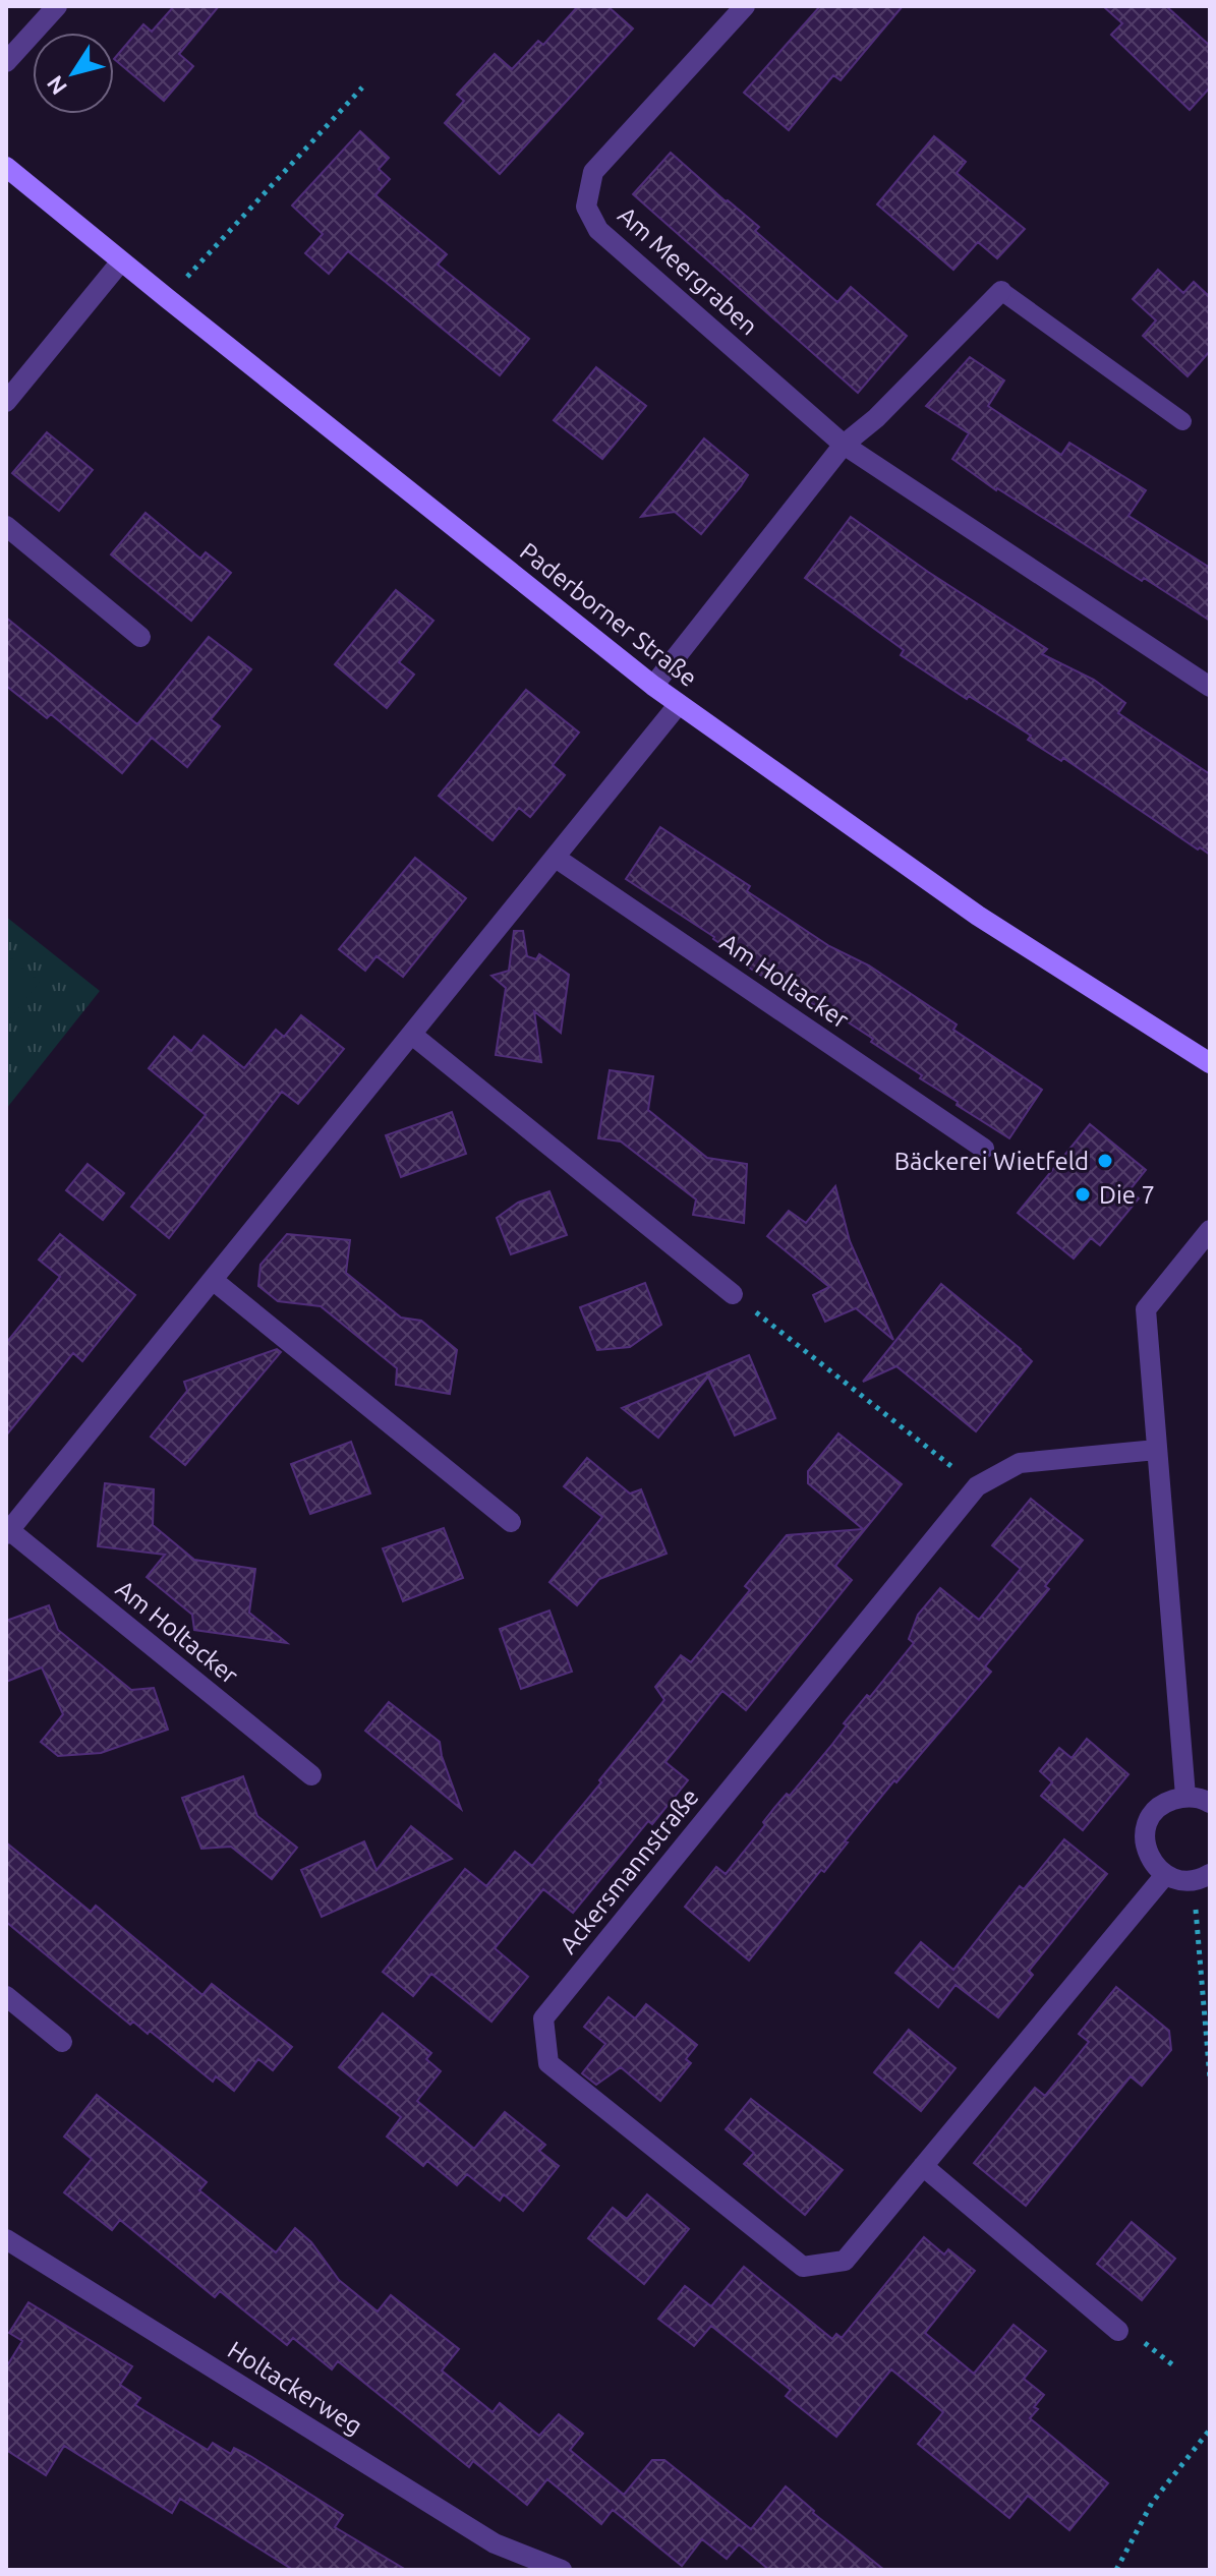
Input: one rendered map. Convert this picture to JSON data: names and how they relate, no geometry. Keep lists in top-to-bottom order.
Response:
{
  "streets": {
    "main road": ["Paderborner Straße"],
    "street": [
      "Am Meergraben",
      "Am Holtacker",
      "Ackersmannstraße",
      "Holtackerweg"
    ]
  },
  "crossings": [
    ["Paderborner Straße", "Am Holtacker"]
  ],
  "places": ["Bäckerei Wietfeld", "Die 7"],
  "north": "bottom left"
}
